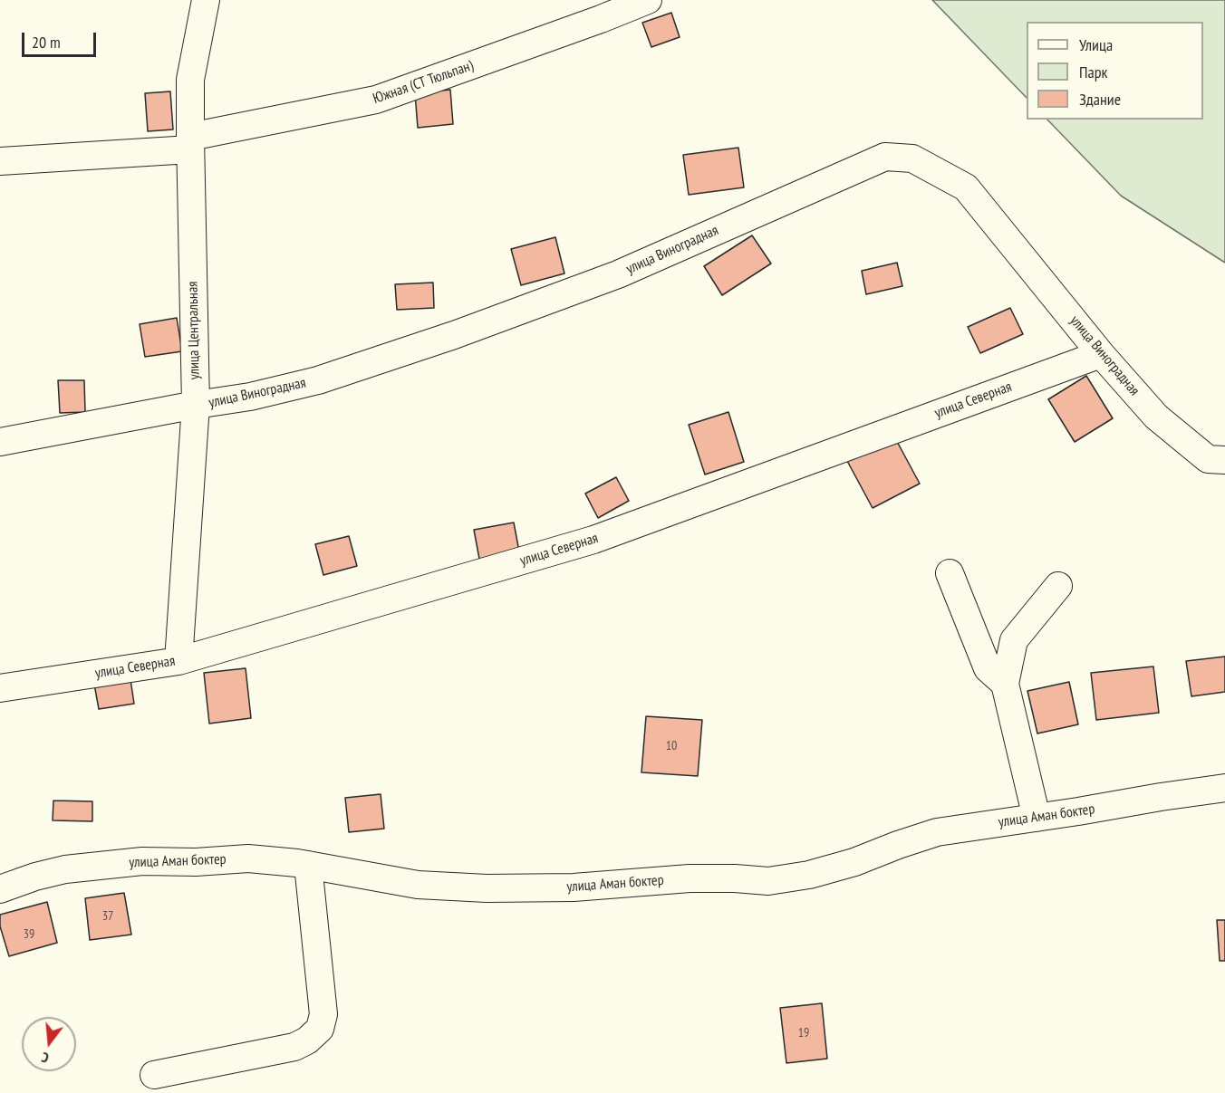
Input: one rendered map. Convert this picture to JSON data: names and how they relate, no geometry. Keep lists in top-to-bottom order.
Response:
{
  "streets": {
    "street": [
      "Южная (СТ Тюльпан)",
      "улица Виноградная",
      "улица Центральная",
      "улица Северная",
      "улица Аман боктер"
    ]
  },
  "crossings": [
    ["Южная (СТ Тюльпан)", "улица Центральная"],
    ["улица Виноградная", "улица Центральная"],
    ["улица Виноградная", "улица Северная"],
    ["улица Центральная", "улица Северная"]
  ],
  "house_numbers": [
    "10",
    "37",
    "39",
    "19"
  ],
  "legend": ["Улица", "Парк", "Здание"],
  "scale_bar": "20 m",
  "north": "bottom"
}
